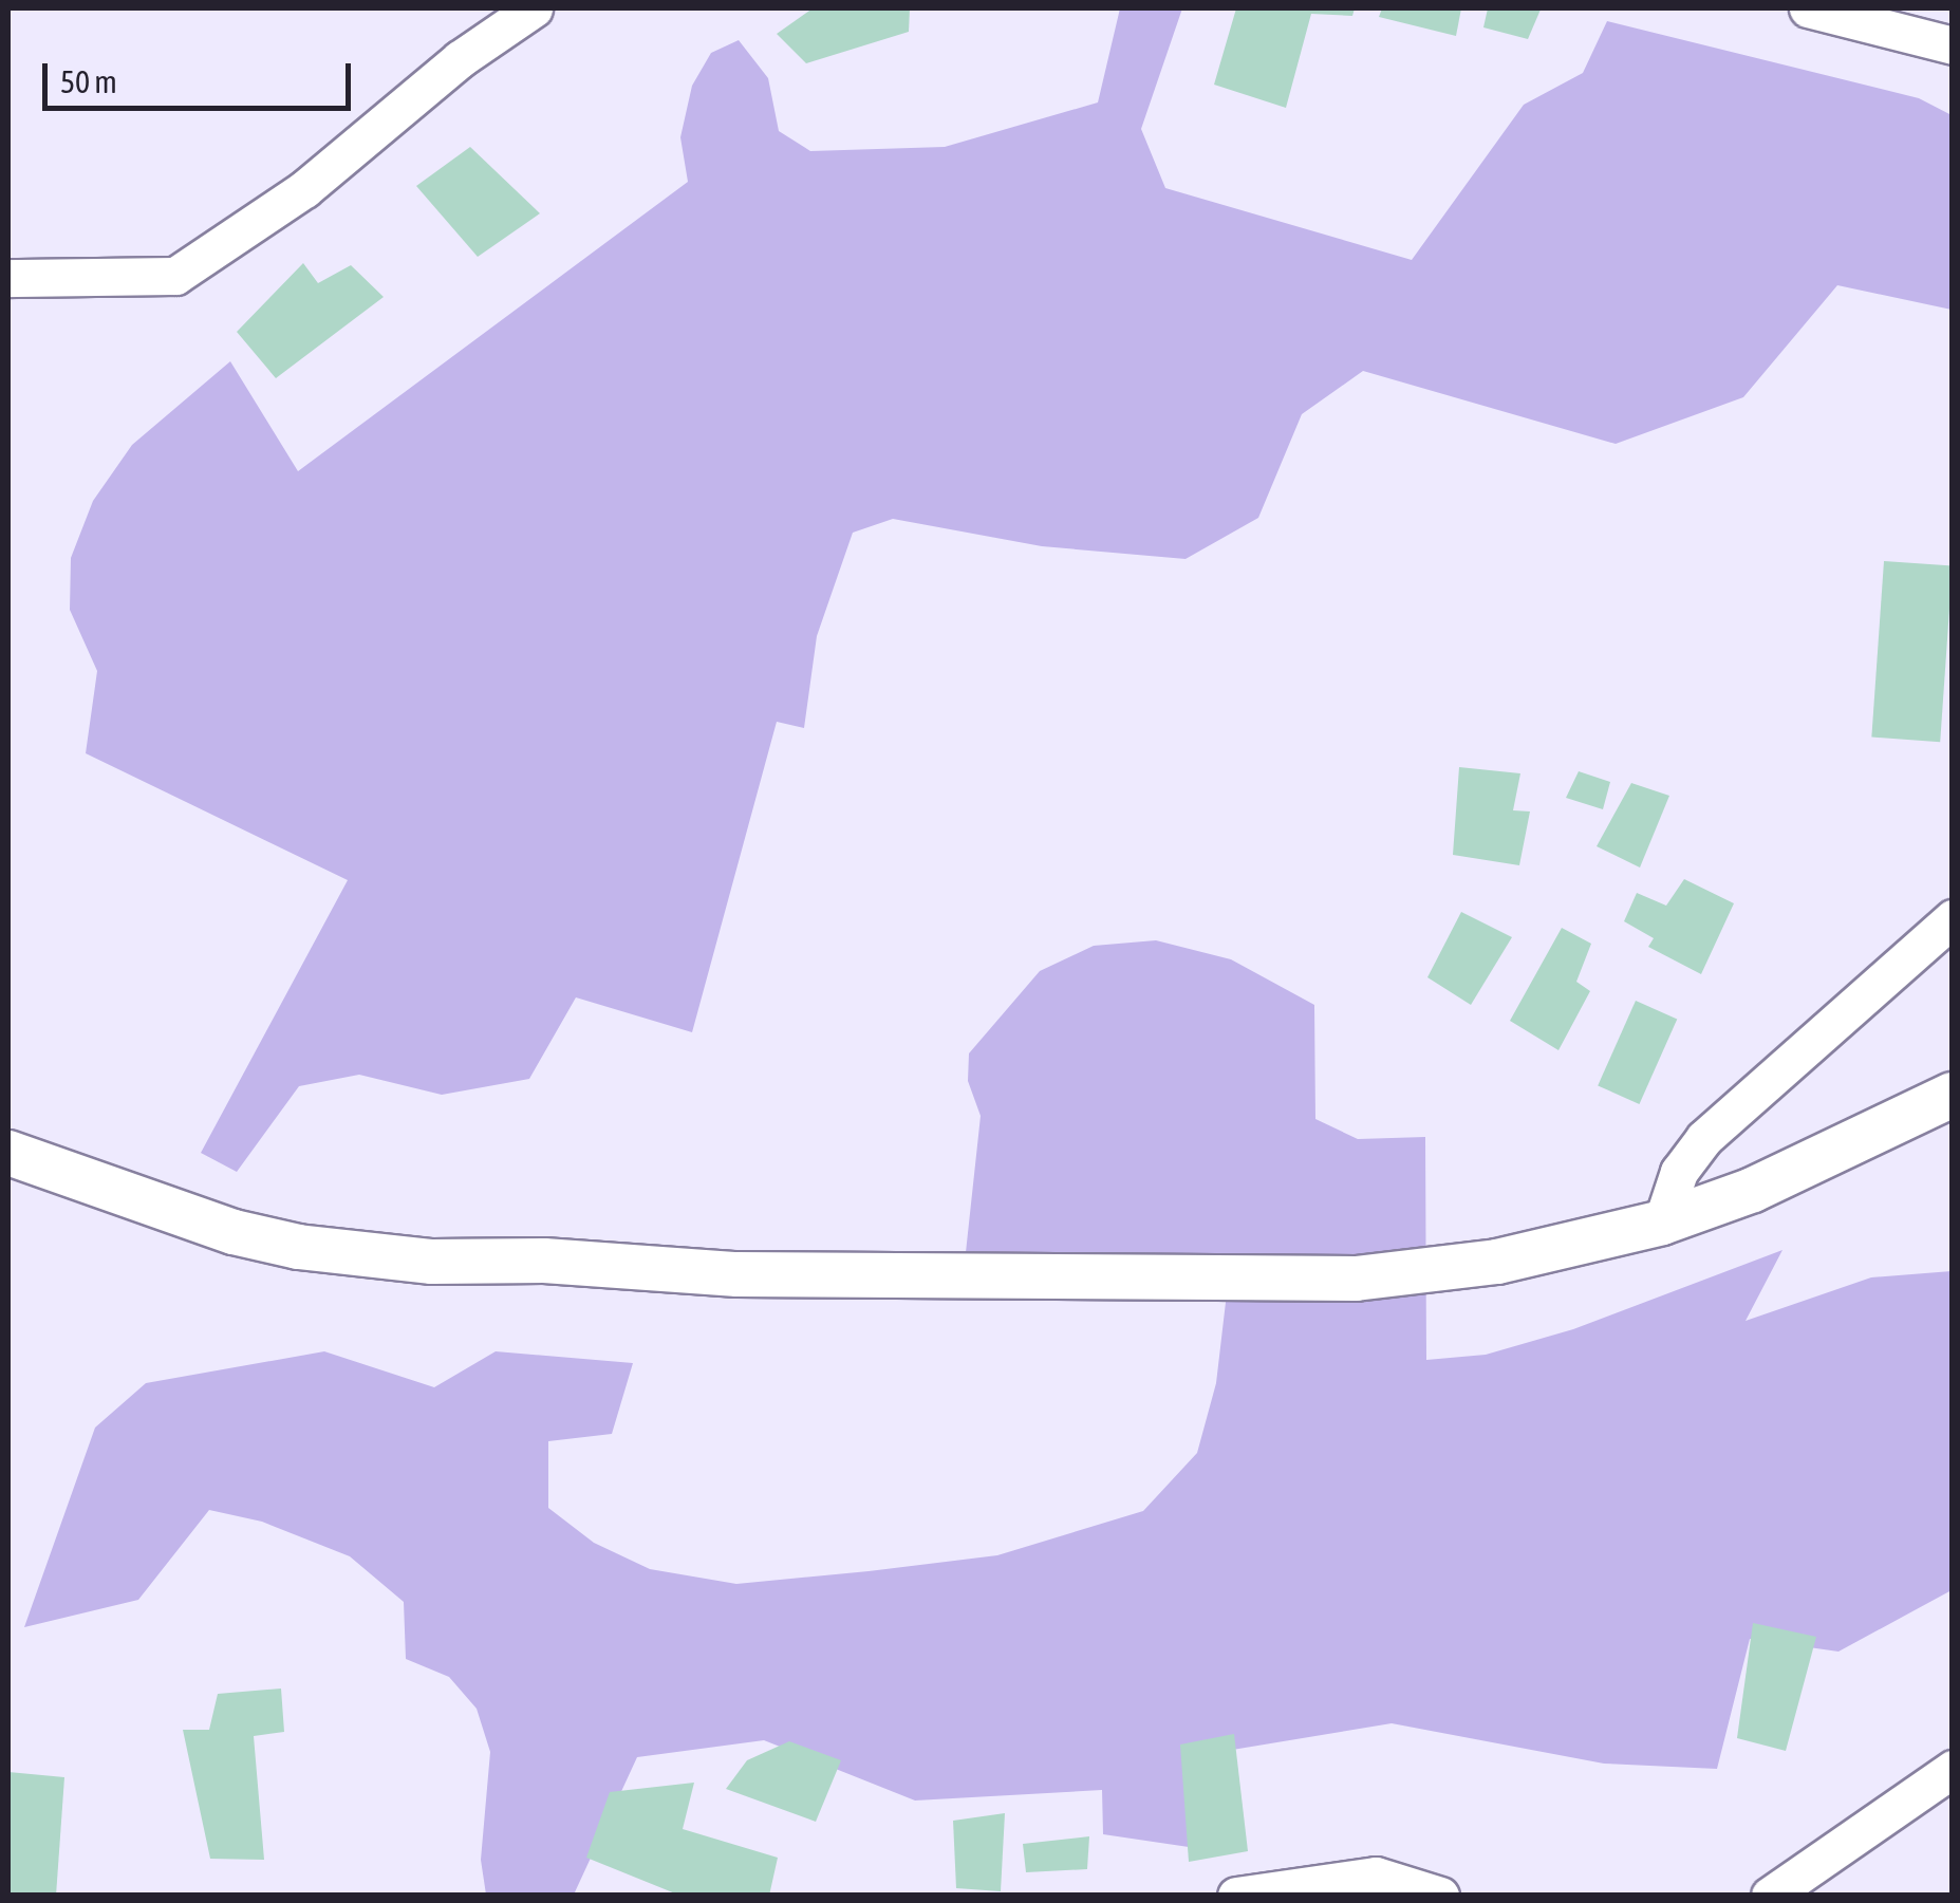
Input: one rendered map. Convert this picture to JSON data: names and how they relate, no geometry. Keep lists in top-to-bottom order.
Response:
{
  "scale_bar": "50 m"
}
